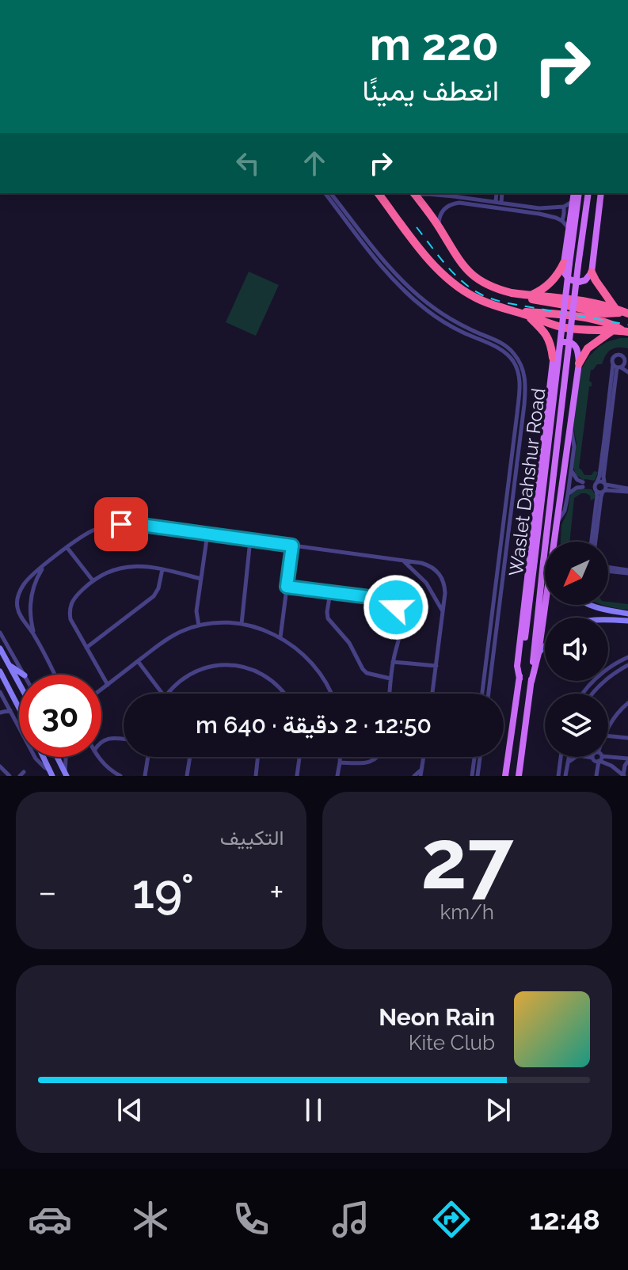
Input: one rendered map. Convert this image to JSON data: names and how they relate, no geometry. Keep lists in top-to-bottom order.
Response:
{
  "streets": {
    "main road": ["Waslet Dahshur Road"]
  },
  "north": "bottom left",
  "page": {
    "turn": ["220 m", "انعطف يمينًا"],
    "limit": "30",
    "trip": "12:50 · 2 دقيقة · 640 m",
    "tile": [
      ["27", "km/h"],
      "التكييف"
    ],
    "heat": ["−", "19°", "+"],
    "song": ["Neon Rain", "Kite Club"],
    "tabs": "12:48"
  }
}
